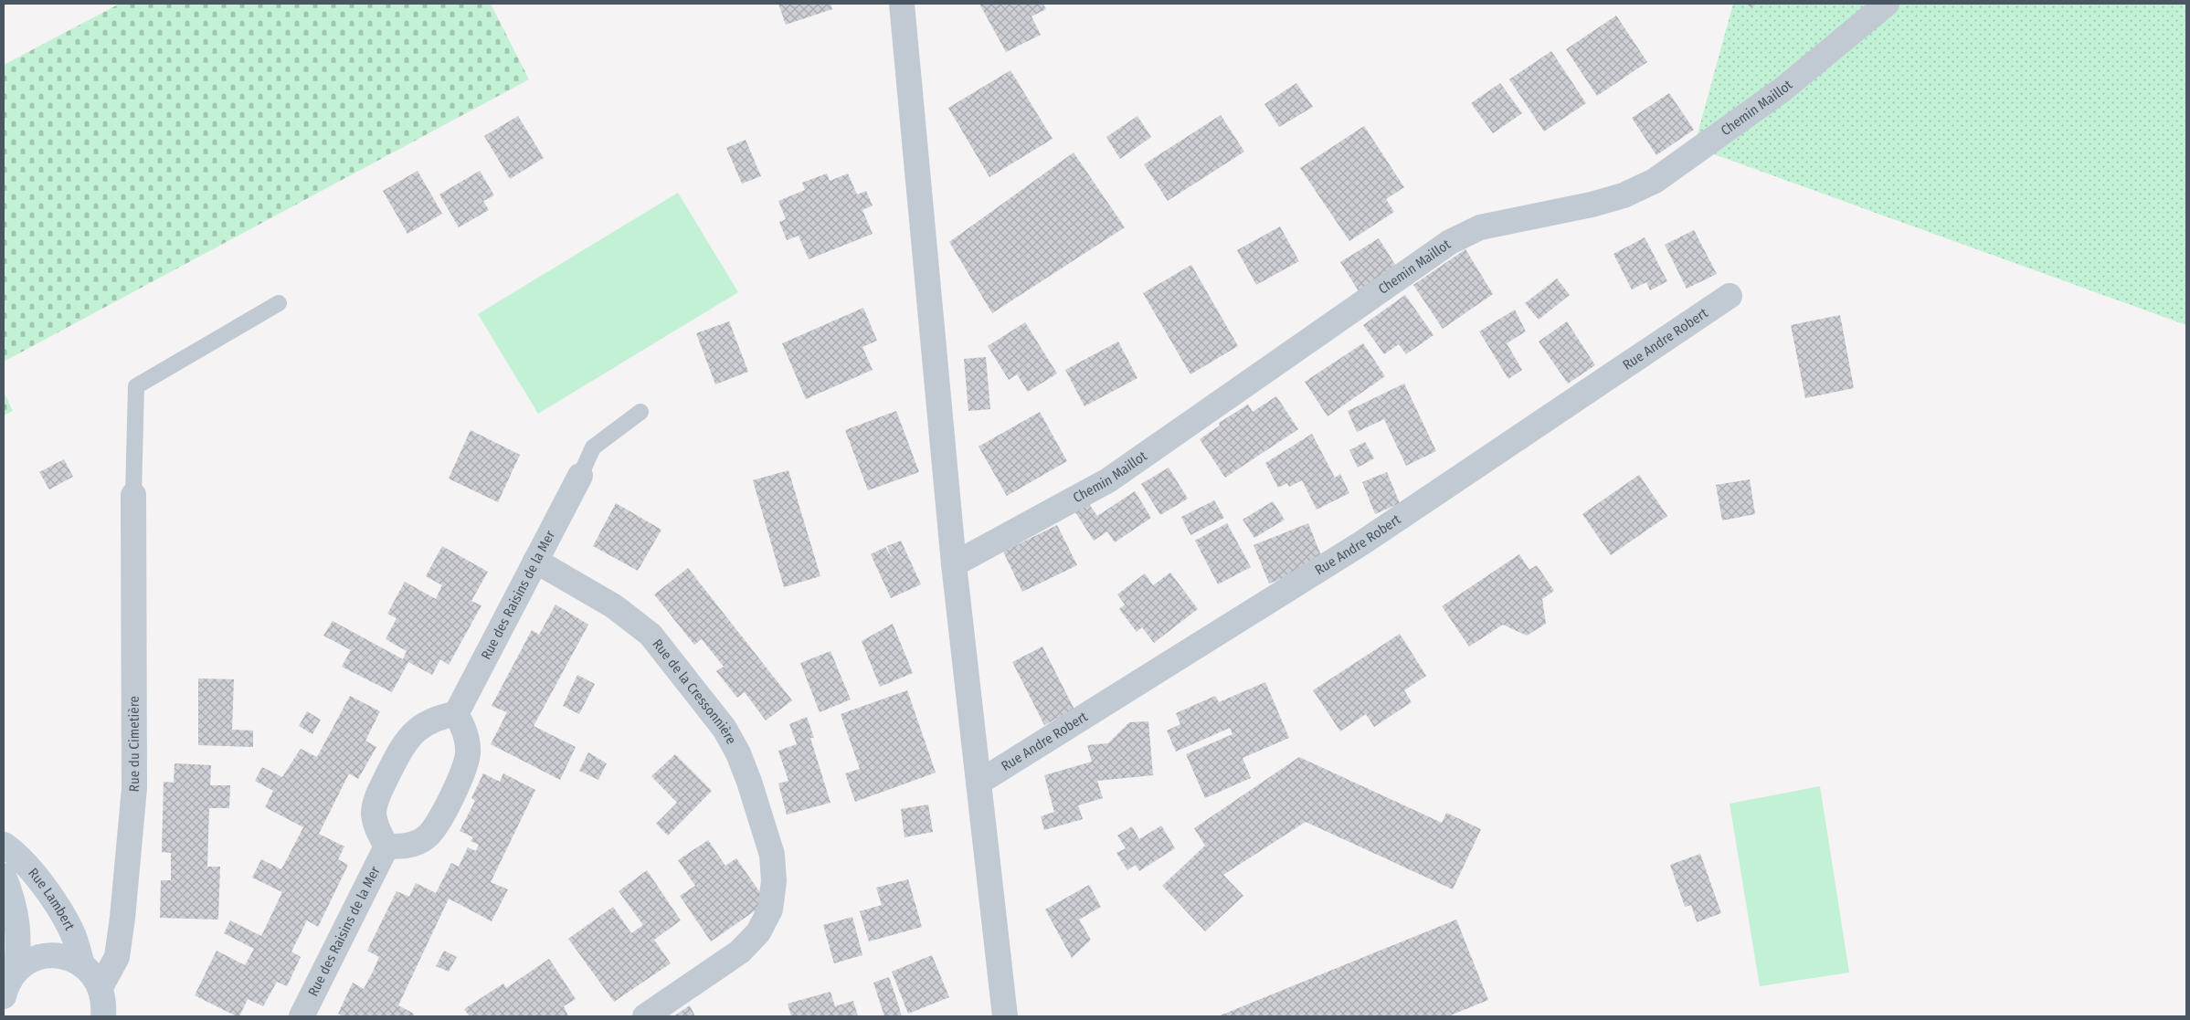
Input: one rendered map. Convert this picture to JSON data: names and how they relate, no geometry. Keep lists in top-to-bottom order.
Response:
{
  "streets": {
    "street": [
      "Chemin Maillot",
      "Rue Andre Robert",
      "Rue des Raisins de la Mer",
      "Rue de la Cressonnière",
      "Rue du Cimetière",
      "Rue Lambert"
    ]
  },
  "crossings": [
    ["Rue des Raisins de la Mer", "Rue de la Cressonnière"]
  ]
}
